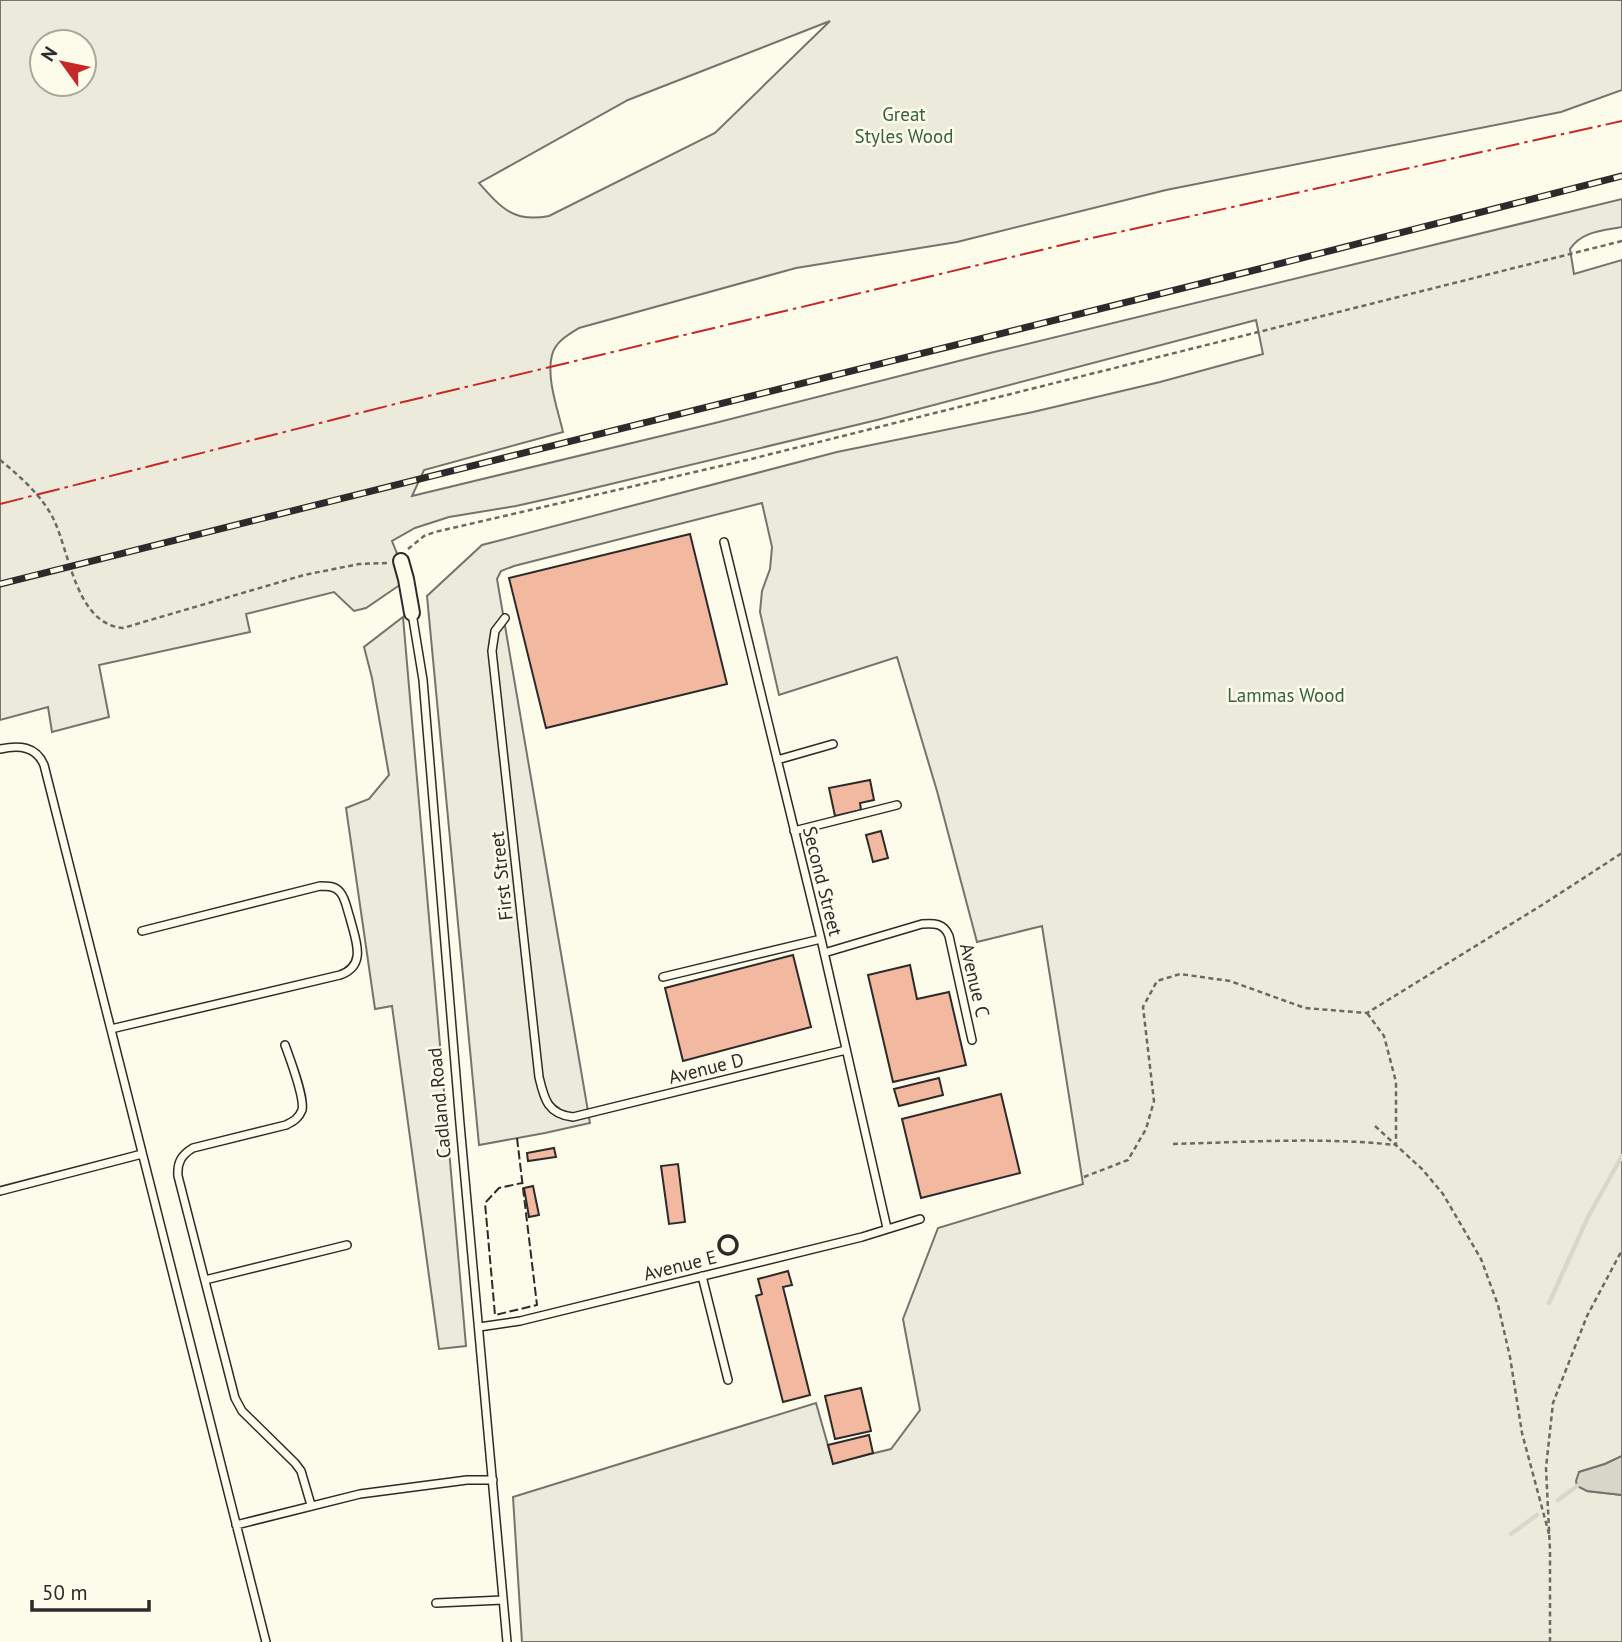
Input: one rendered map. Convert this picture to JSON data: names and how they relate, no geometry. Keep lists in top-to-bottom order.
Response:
{
  "streets": {
    "street": ["Cadland Road"],
    "lane": [
      "First Street",
      "Second Street",
      "Avenue C",
      "Avenue D",
      "Avenue E"
    ]
  },
  "crossings": [
    ["First Street", "Avenue D"],
    ["Second Street", "Avenue C"],
    ["Second Street", "Avenue D"],
    ["Second Street", "Avenue E"],
    ["Cadland Road", "Avenue E"]
  ],
  "parks": ["Great Styles Wood", "Lammas Wood"],
  "scale_bar": "50 m",
  "north": "top left"
}
